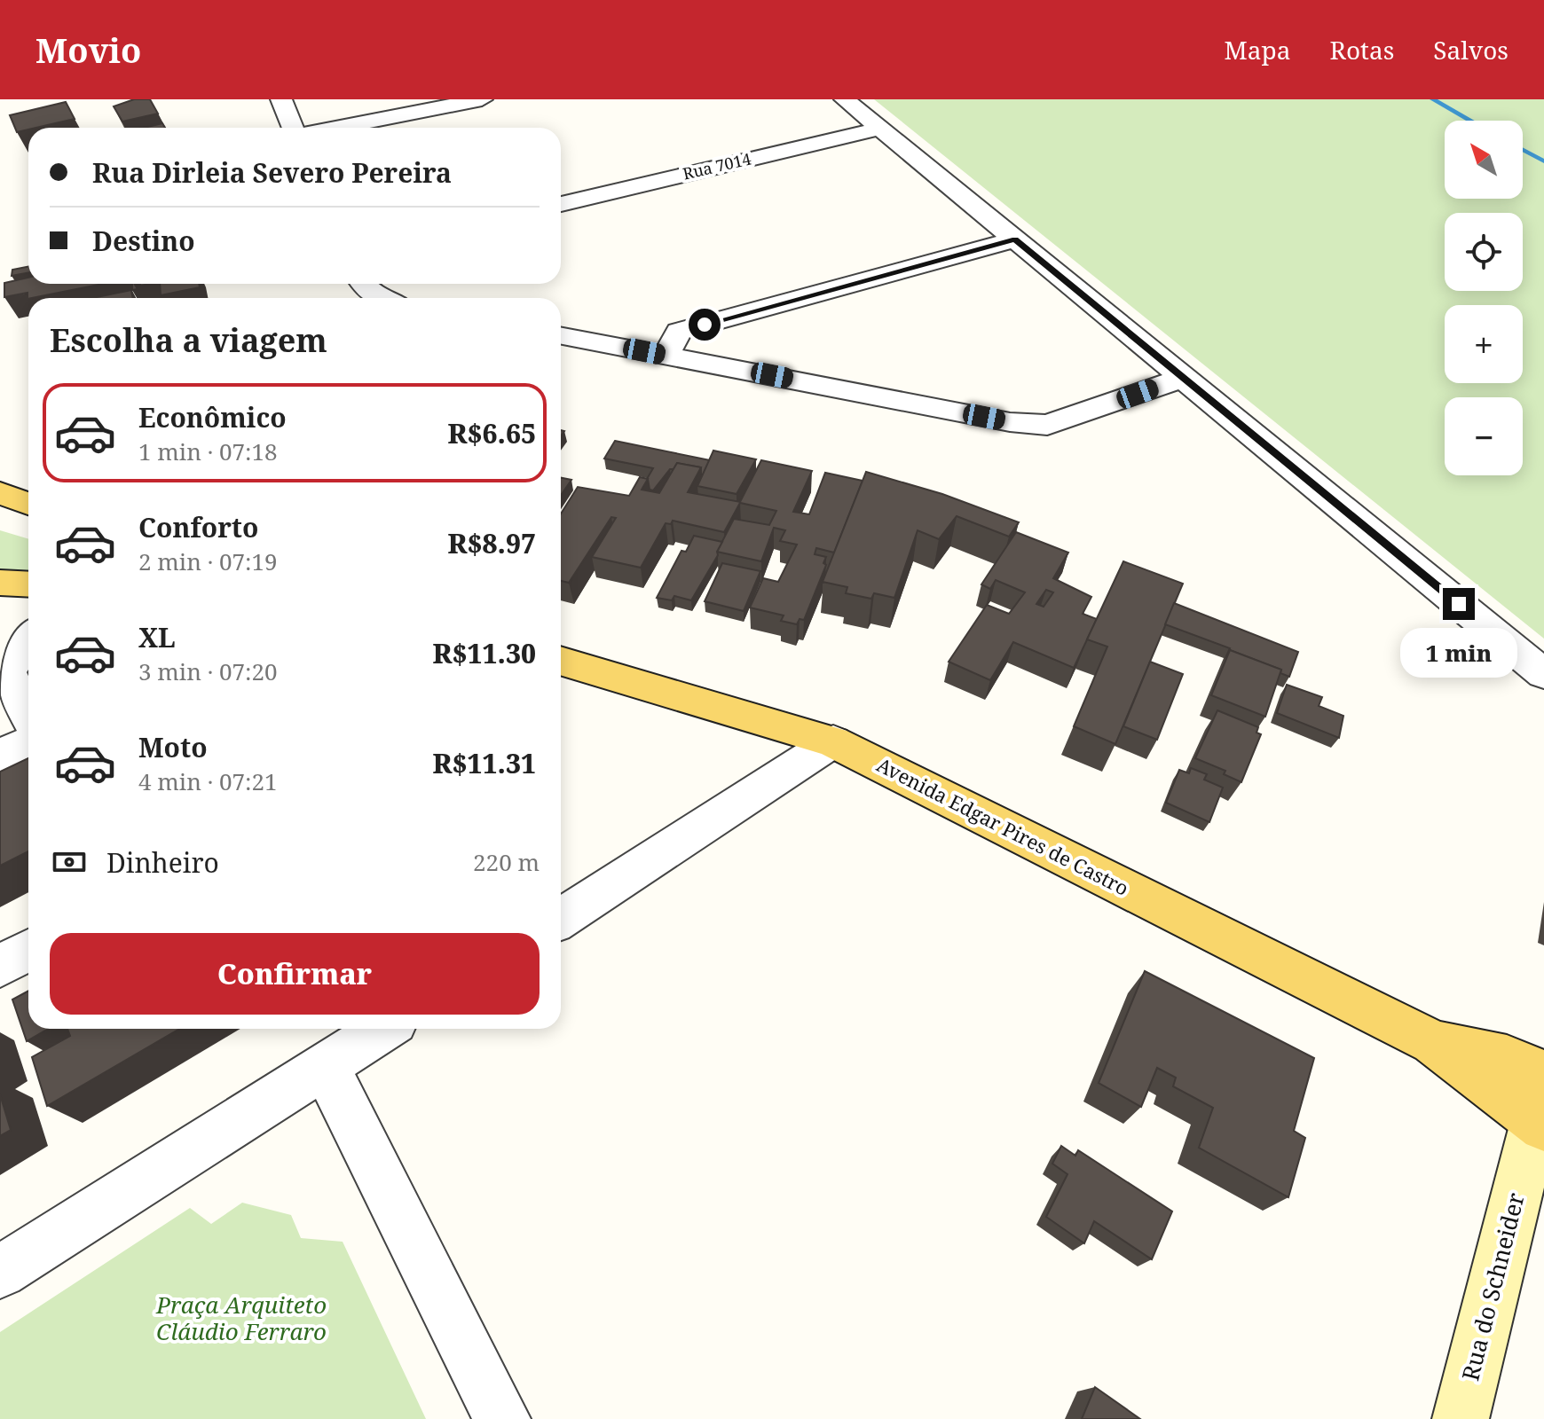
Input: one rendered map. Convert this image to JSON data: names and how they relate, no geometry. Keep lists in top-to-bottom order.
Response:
{
  "streets": {
    "main road": ["Avenida Edgar Pires de Castro"],
    "street": ["Rua 7014", "Rua do Schneider"]
  },
  "crossings": [
    ["Avenida Edgar Pires de Castro", "Rua do Schneider"]
  ],
  "parks": ["Praça Arquiteto Cláudio Ferraro"],
  "north": "top left",
  "page": {
    "header": "Movio",
    "nav": ["Mapa", "Rotas", "Salvos"],
    "map_buttons": ["+", "−"],
    "banner": ["Rua Dirleia Severo Pereira", "Destino"],
    "heading": "Escolha a viagem",
    "list": [
      {
        "name": "Econômico",
        "note": "1 min · 07:18",
        "value": "R$6.65"
      },
      {
        "name": "Conforto",
        "note": "2 min · 07:19",
        "value": "R$8.97"
      },
      {
        "name": "XL",
        "note": "3 min · 07:20",
        "value": "R$11.30"
      },
      {
        "name": "Moto",
        "note": "4 min · 07:21",
        "value": "R$11.31"
      }
    ],
    "bubble": "1 min",
    "pay": ["Dinheiro", "220 m"],
    "buttons": "Confirmar"
  }
}
